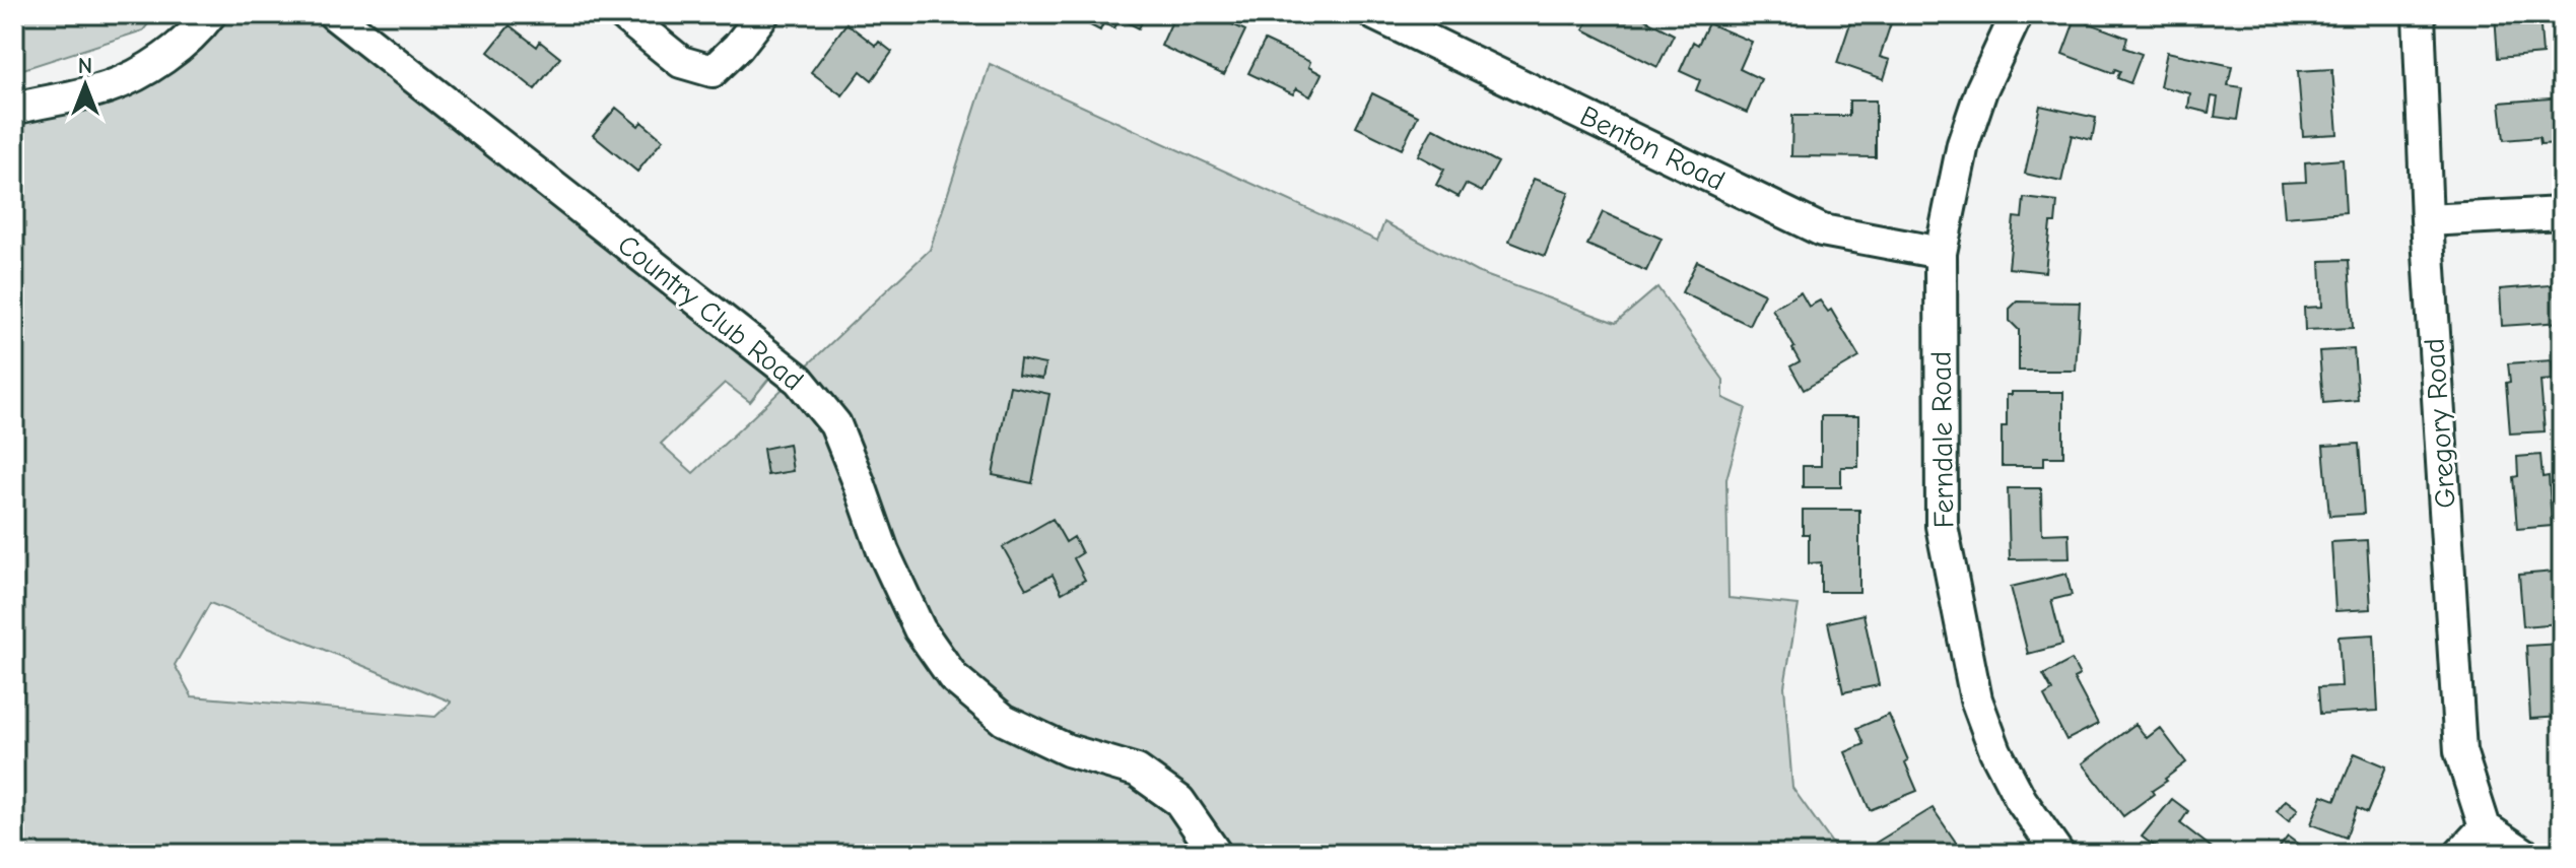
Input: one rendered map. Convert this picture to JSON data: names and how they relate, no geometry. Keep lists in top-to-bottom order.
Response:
{
  "streets": {
    "street": [
      "Benton Road",
      "Country Club Road",
      "Gregory Road",
      "Ferndale Road"
    ]
  },
  "crossings": [
    ["Benton Road", "Ferndale Road"]
  ],
  "north": "top"
}
